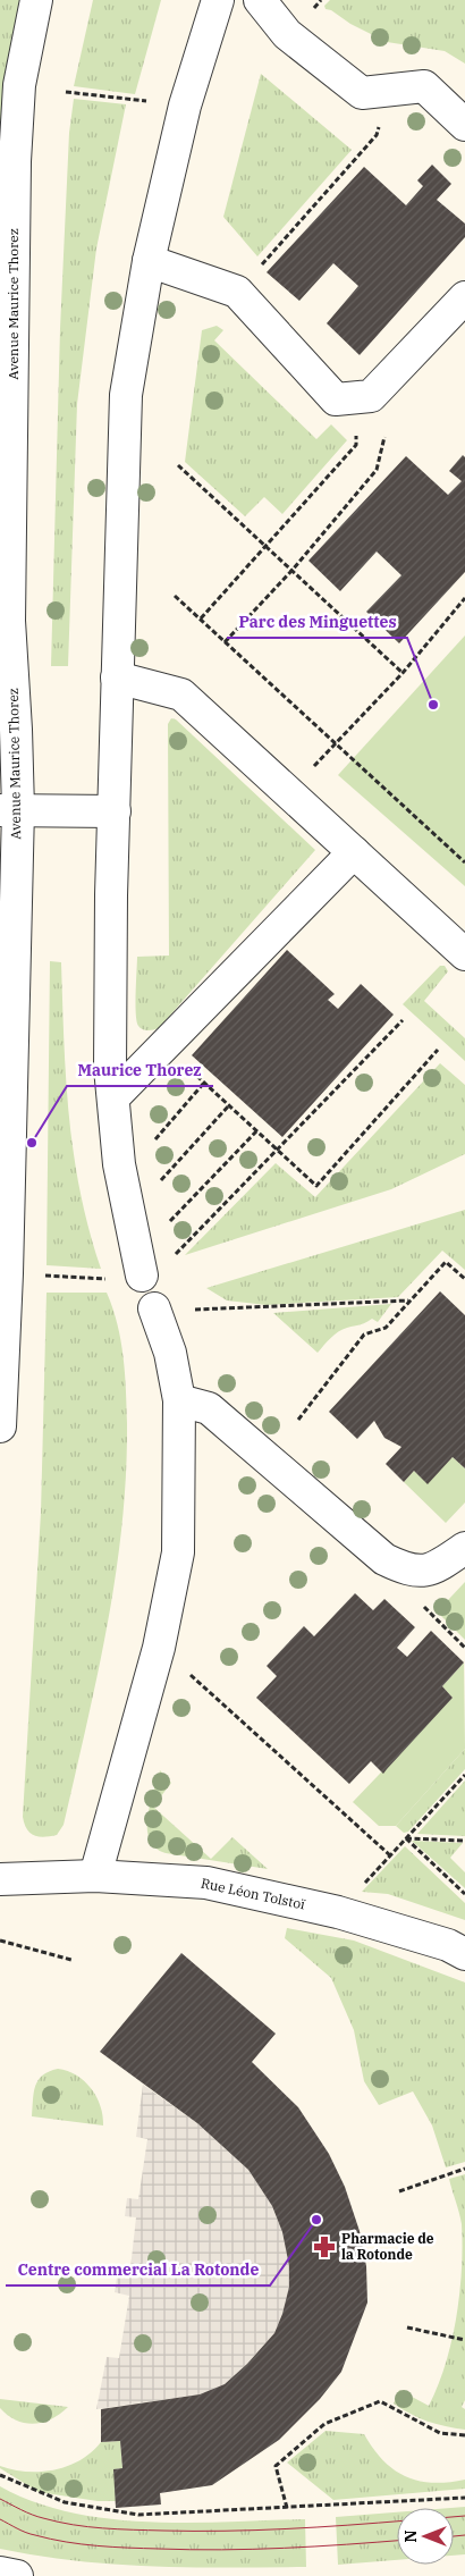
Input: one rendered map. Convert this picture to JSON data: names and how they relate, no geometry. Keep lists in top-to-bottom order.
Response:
{
  "streets": {
    "street": ["Avenue Maurice Thorez", "Rue Léon Tolstoï"]
  },
  "places": {
    "other": ["Parc des Minguettes", "Maurice Thorez", "Centre commercial La Rotonde"],
    "pharmacy": ["Pharmacie de la Rotonde"]
  },
  "north": "left"
}
